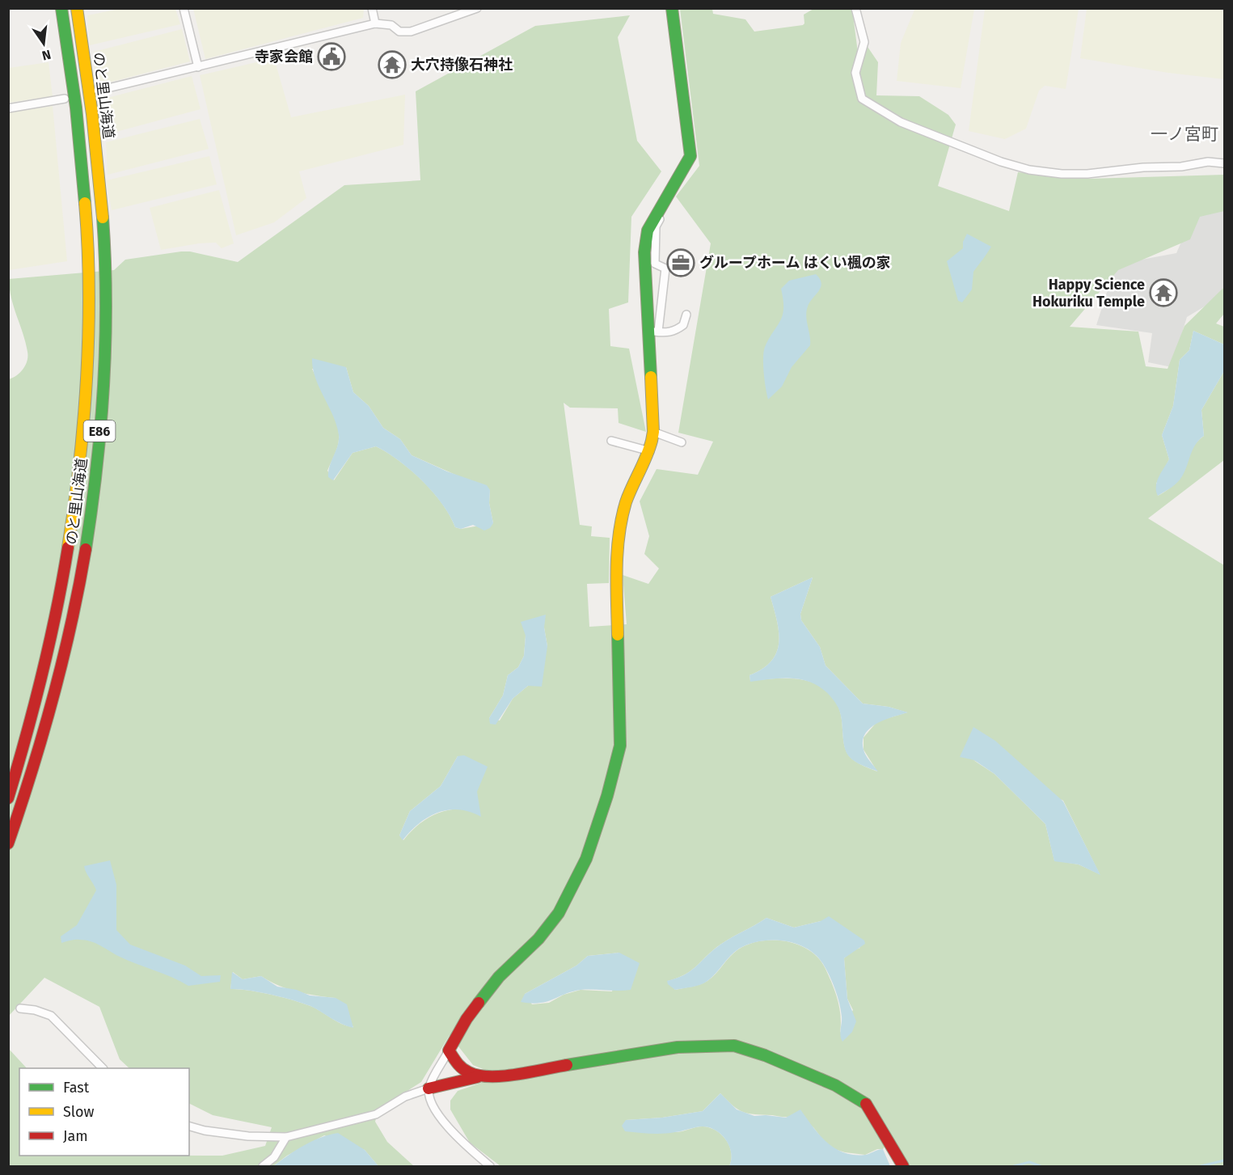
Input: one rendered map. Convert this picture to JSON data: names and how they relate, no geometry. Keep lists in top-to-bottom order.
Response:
{
  "streets": {
    "main road": ["のと里山海道", "E86"]
  },
  "districts": ["一ノ宮町"],
  "places": {
    "public building": ["寺家会館"],
    "temple": ["大穴持像石神社", "Happy Science Hokuriku Temple"],
    "office": ["グループホーム はくい楓の家"]
  },
  "legend": ["Fast", "Slow", "Jam"],
  "north": "bottom"
}
